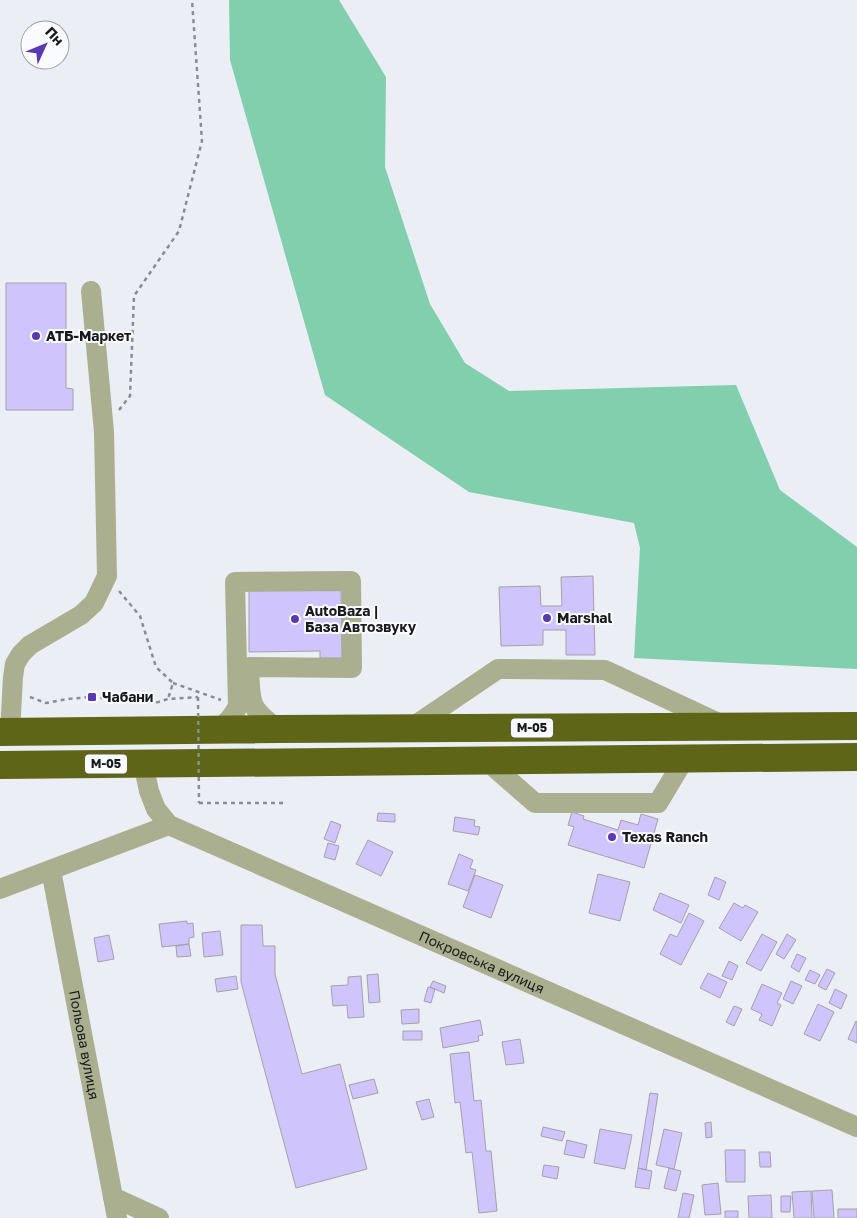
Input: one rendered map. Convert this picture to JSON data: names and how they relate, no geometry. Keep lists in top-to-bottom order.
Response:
{
  "streets": {
    "highway": ["М-05"],
    "street": ["Покровська вулиця", "Польова вулиця"]
  },
  "places": {
    "other": [
      "АТБ-Маркет",
      "Marshal",
      "AutoBaza | База Автозвуку",
      "Texas Ranch"
    ],
    "transit": ["Чабани"]
  },
  "north": "top right"
}
